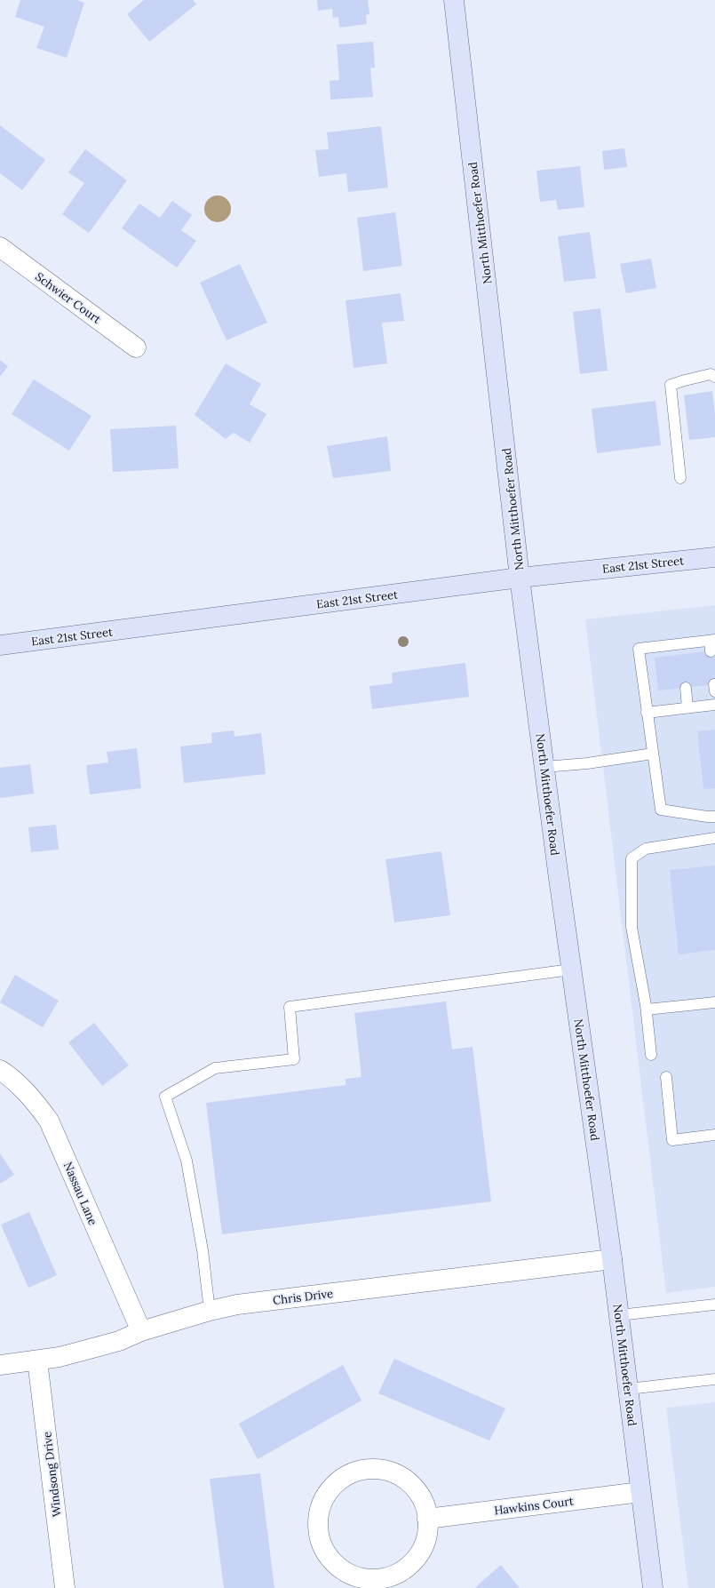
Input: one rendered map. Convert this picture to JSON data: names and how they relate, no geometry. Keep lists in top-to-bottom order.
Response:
{
  "streets": {
    "main road": ["North Mitthoefer Road", "East 21st Street"],
    "street": [
      "Schwier Court",
      "Nassau Lane",
      "Chris Drive",
      "Windsong Drive",
      "Hawkins Court"
    ]
  },
  "crossings": [
    ["North Mitthoefer Road", "East 21st Street"],
    ["North Mitthoefer Road", "Chris Drive"],
    ["North Mitthoefer Road", "Hawkins Court"],
    ["Nassau Lane", "Chris Drive"],
    ["Chris Drive", "Windsong Drive"]
  ]
}
